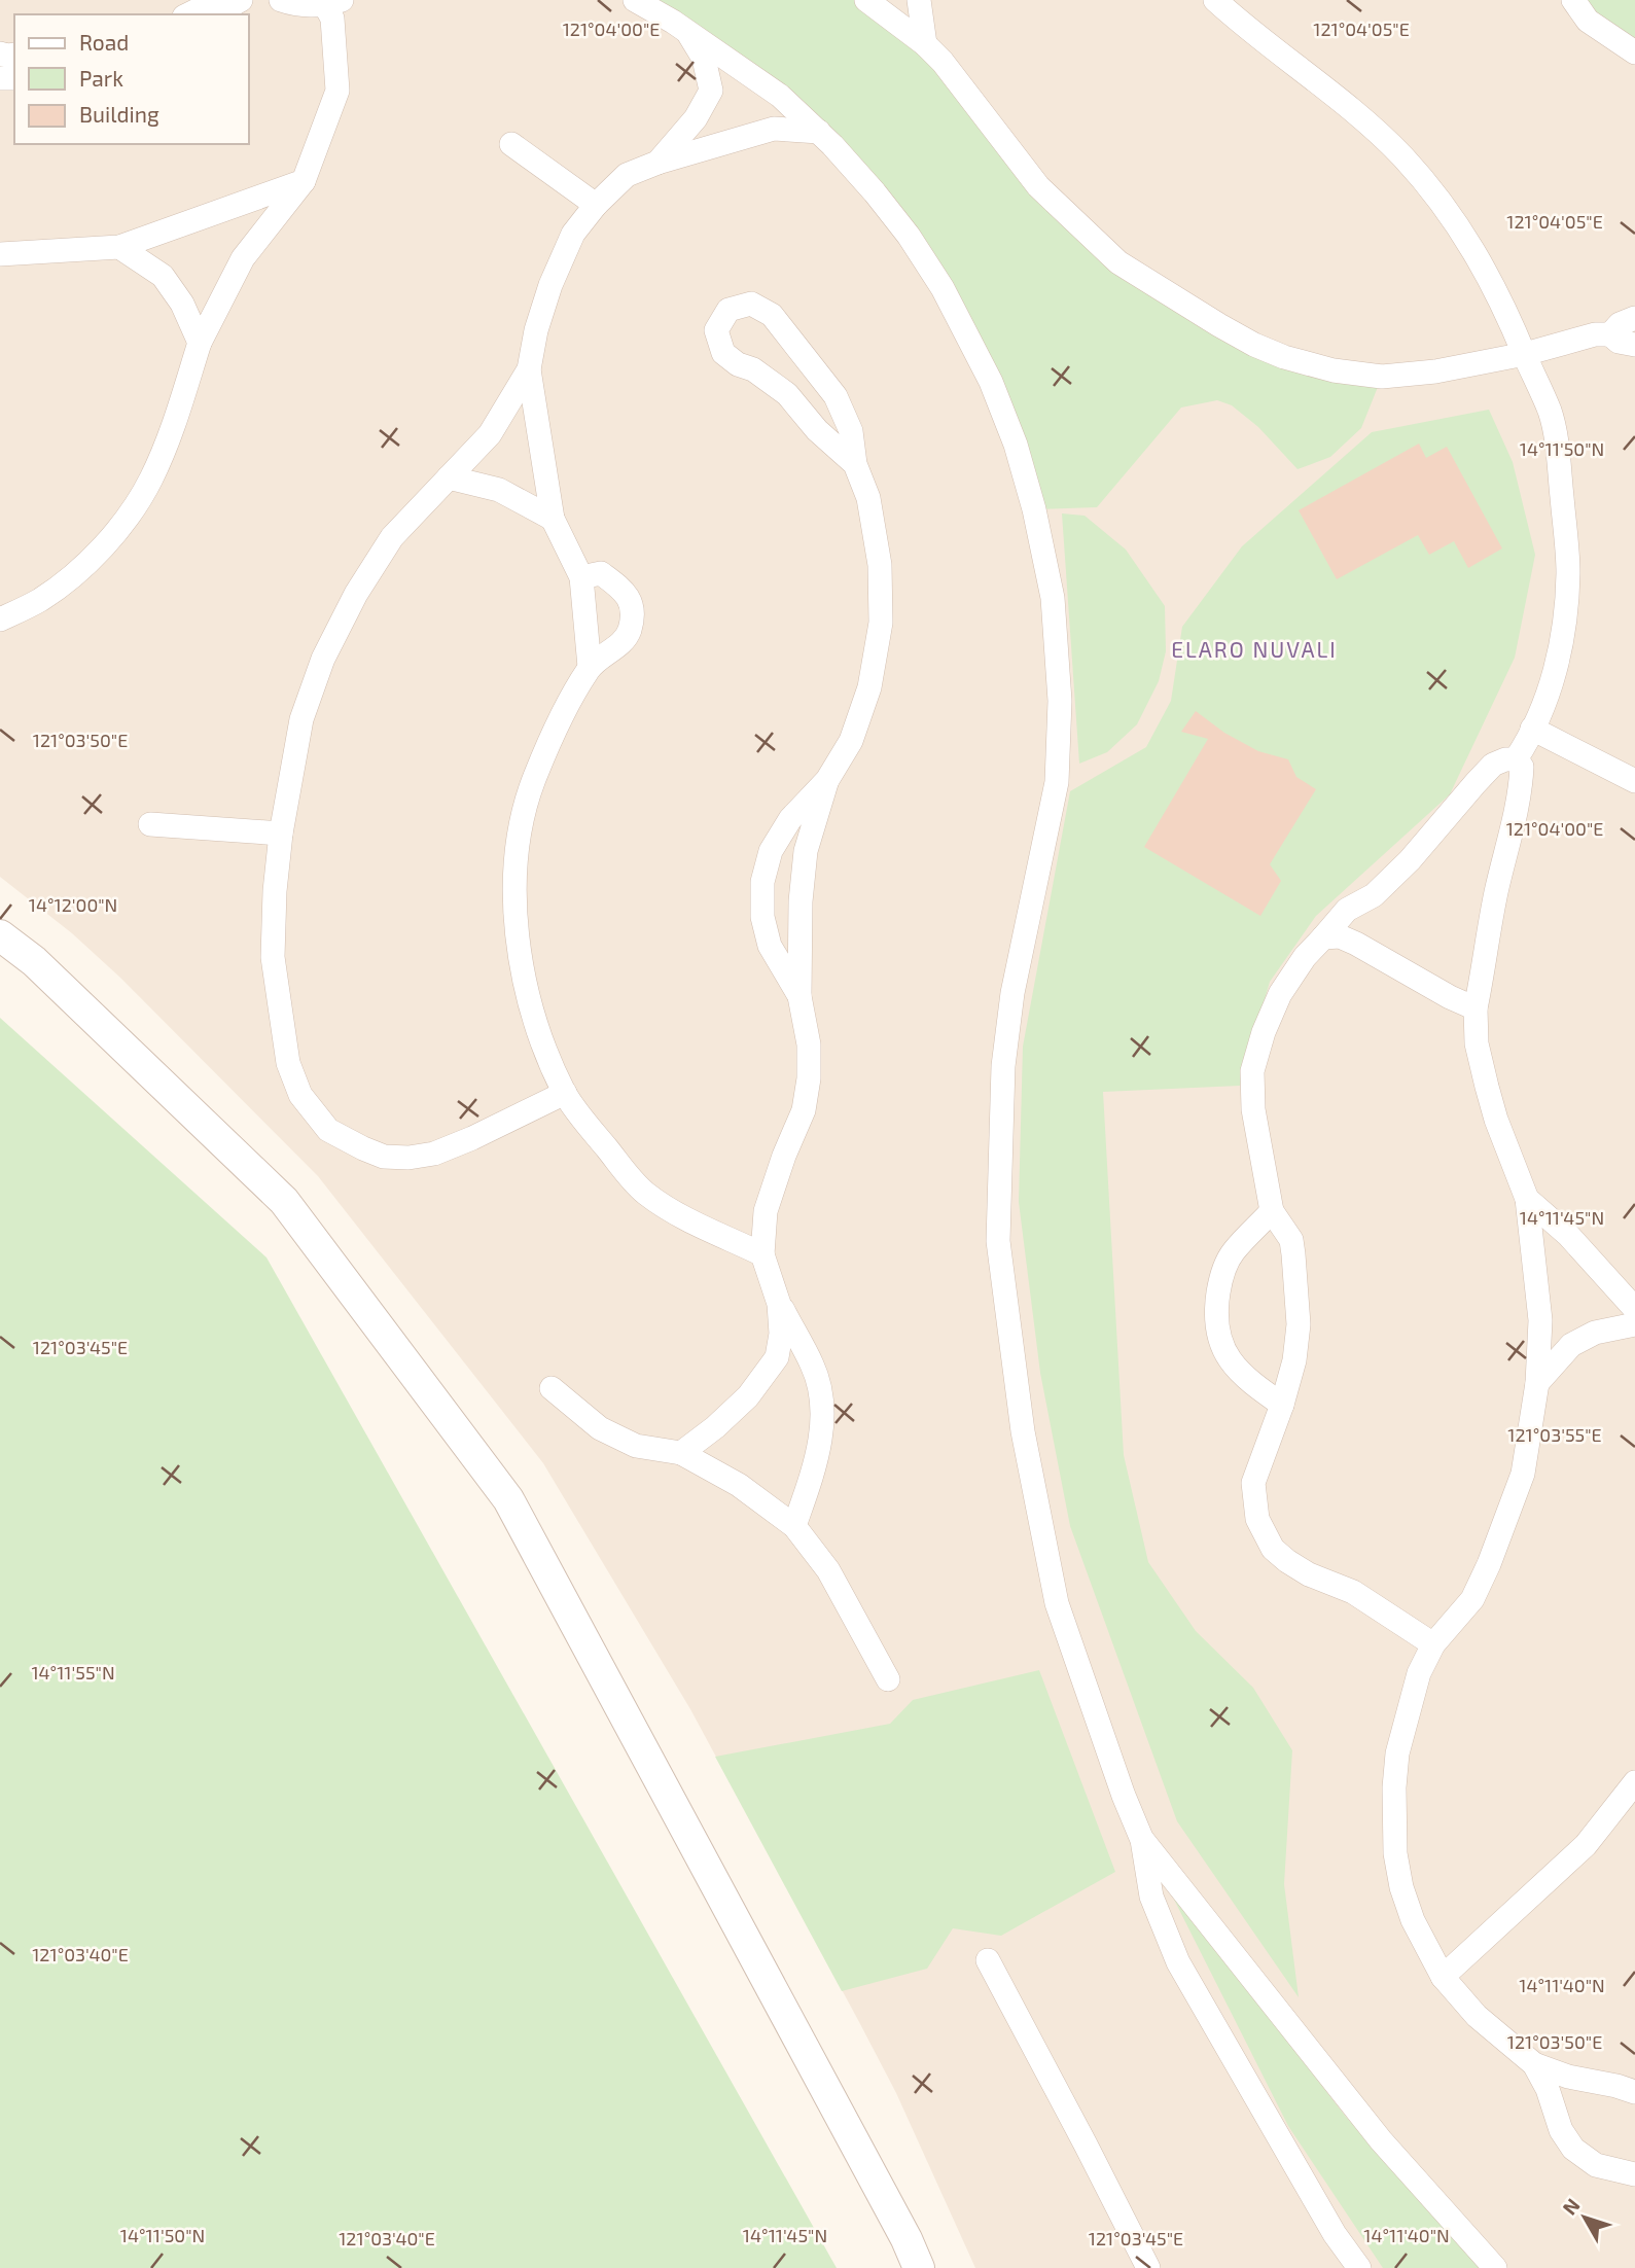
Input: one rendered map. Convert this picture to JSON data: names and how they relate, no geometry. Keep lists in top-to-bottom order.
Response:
{
  "districts": ["ELARO NUVALI"],
  "legend": ["Road", "Park", "Building"],
  "north": "top left",
  "coordinates": [
    "121°04'00\"E",
    "121°04'05\"E",
    "14°11'50\"N",
    "121°03'50\"E",
    "14°12'00\"N",
    "14°11'45\"N",
    "121°03'45\"E",
    "121°03'55\"E",
    "14°11'55\"N",
    "121°03'40\"E",
    "14°11'40\"N"
  ]
}
